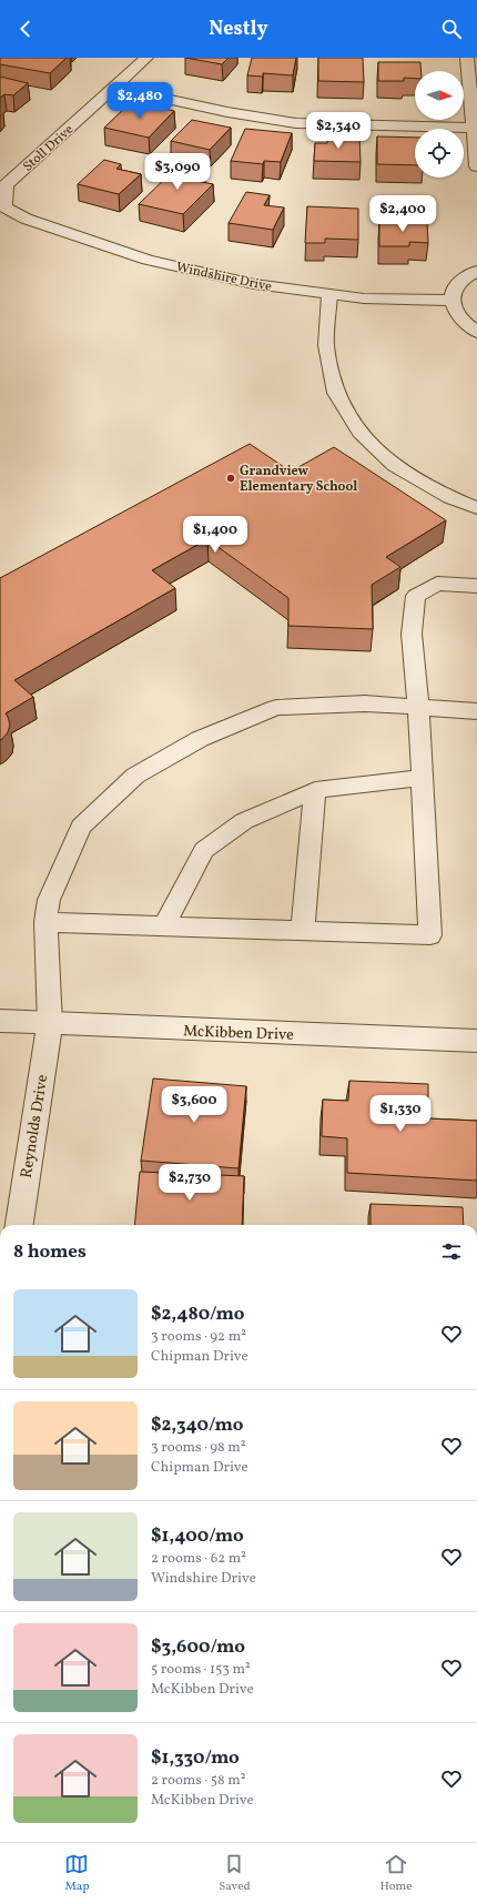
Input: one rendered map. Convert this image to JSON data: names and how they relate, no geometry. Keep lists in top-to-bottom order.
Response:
{
  "streets": {
    "street": [
      "Stoll Drive",
      "Windshire Drive",
      "McKibben Drive",
      "Reynolds Drive"
    ]
  },
  "crossings": [
    ["Stoll Drive", "Windshire Drive"],
    ["McKibben Drive", "Reynolds Drive"]
  ],
  "places": ["Grandview Elementary School"],
  "north": "right",
  "page": {
    "header": "Nestly",
    "price": [
      "$2,480",
      "$2,340",
      "$3,090",
      "$2,400",
      "$1,400",
      "$3,600",
      "$1,330",
      "$2,730"
    ],
    "heading": "8 homes",
    "list": [
      {
        "name": "$2,480/mo",
        "note": "3 rooms · 92 m² · Chipman Drive"
      },
      {
        "name": "$2,340/mo",
        "note": "3 rooms · 98 m² · Chipman Drive"
      },
      {
        "name": "$1,400/mo",
        "note": "2 rooms · 62 m² · Windshire Drive"
      },
      {
        "name": "$3,600/mo",
        "note": "5 rooms · 153 m² · McKibben Drive"
      },
      {
        "name": "$1,330/mo",
        "note": "2 rooms · 58 m² · McKibben Drive"
      }
    ],
    "tabs": ["Map", "Saved", "Home"]
  }
}
